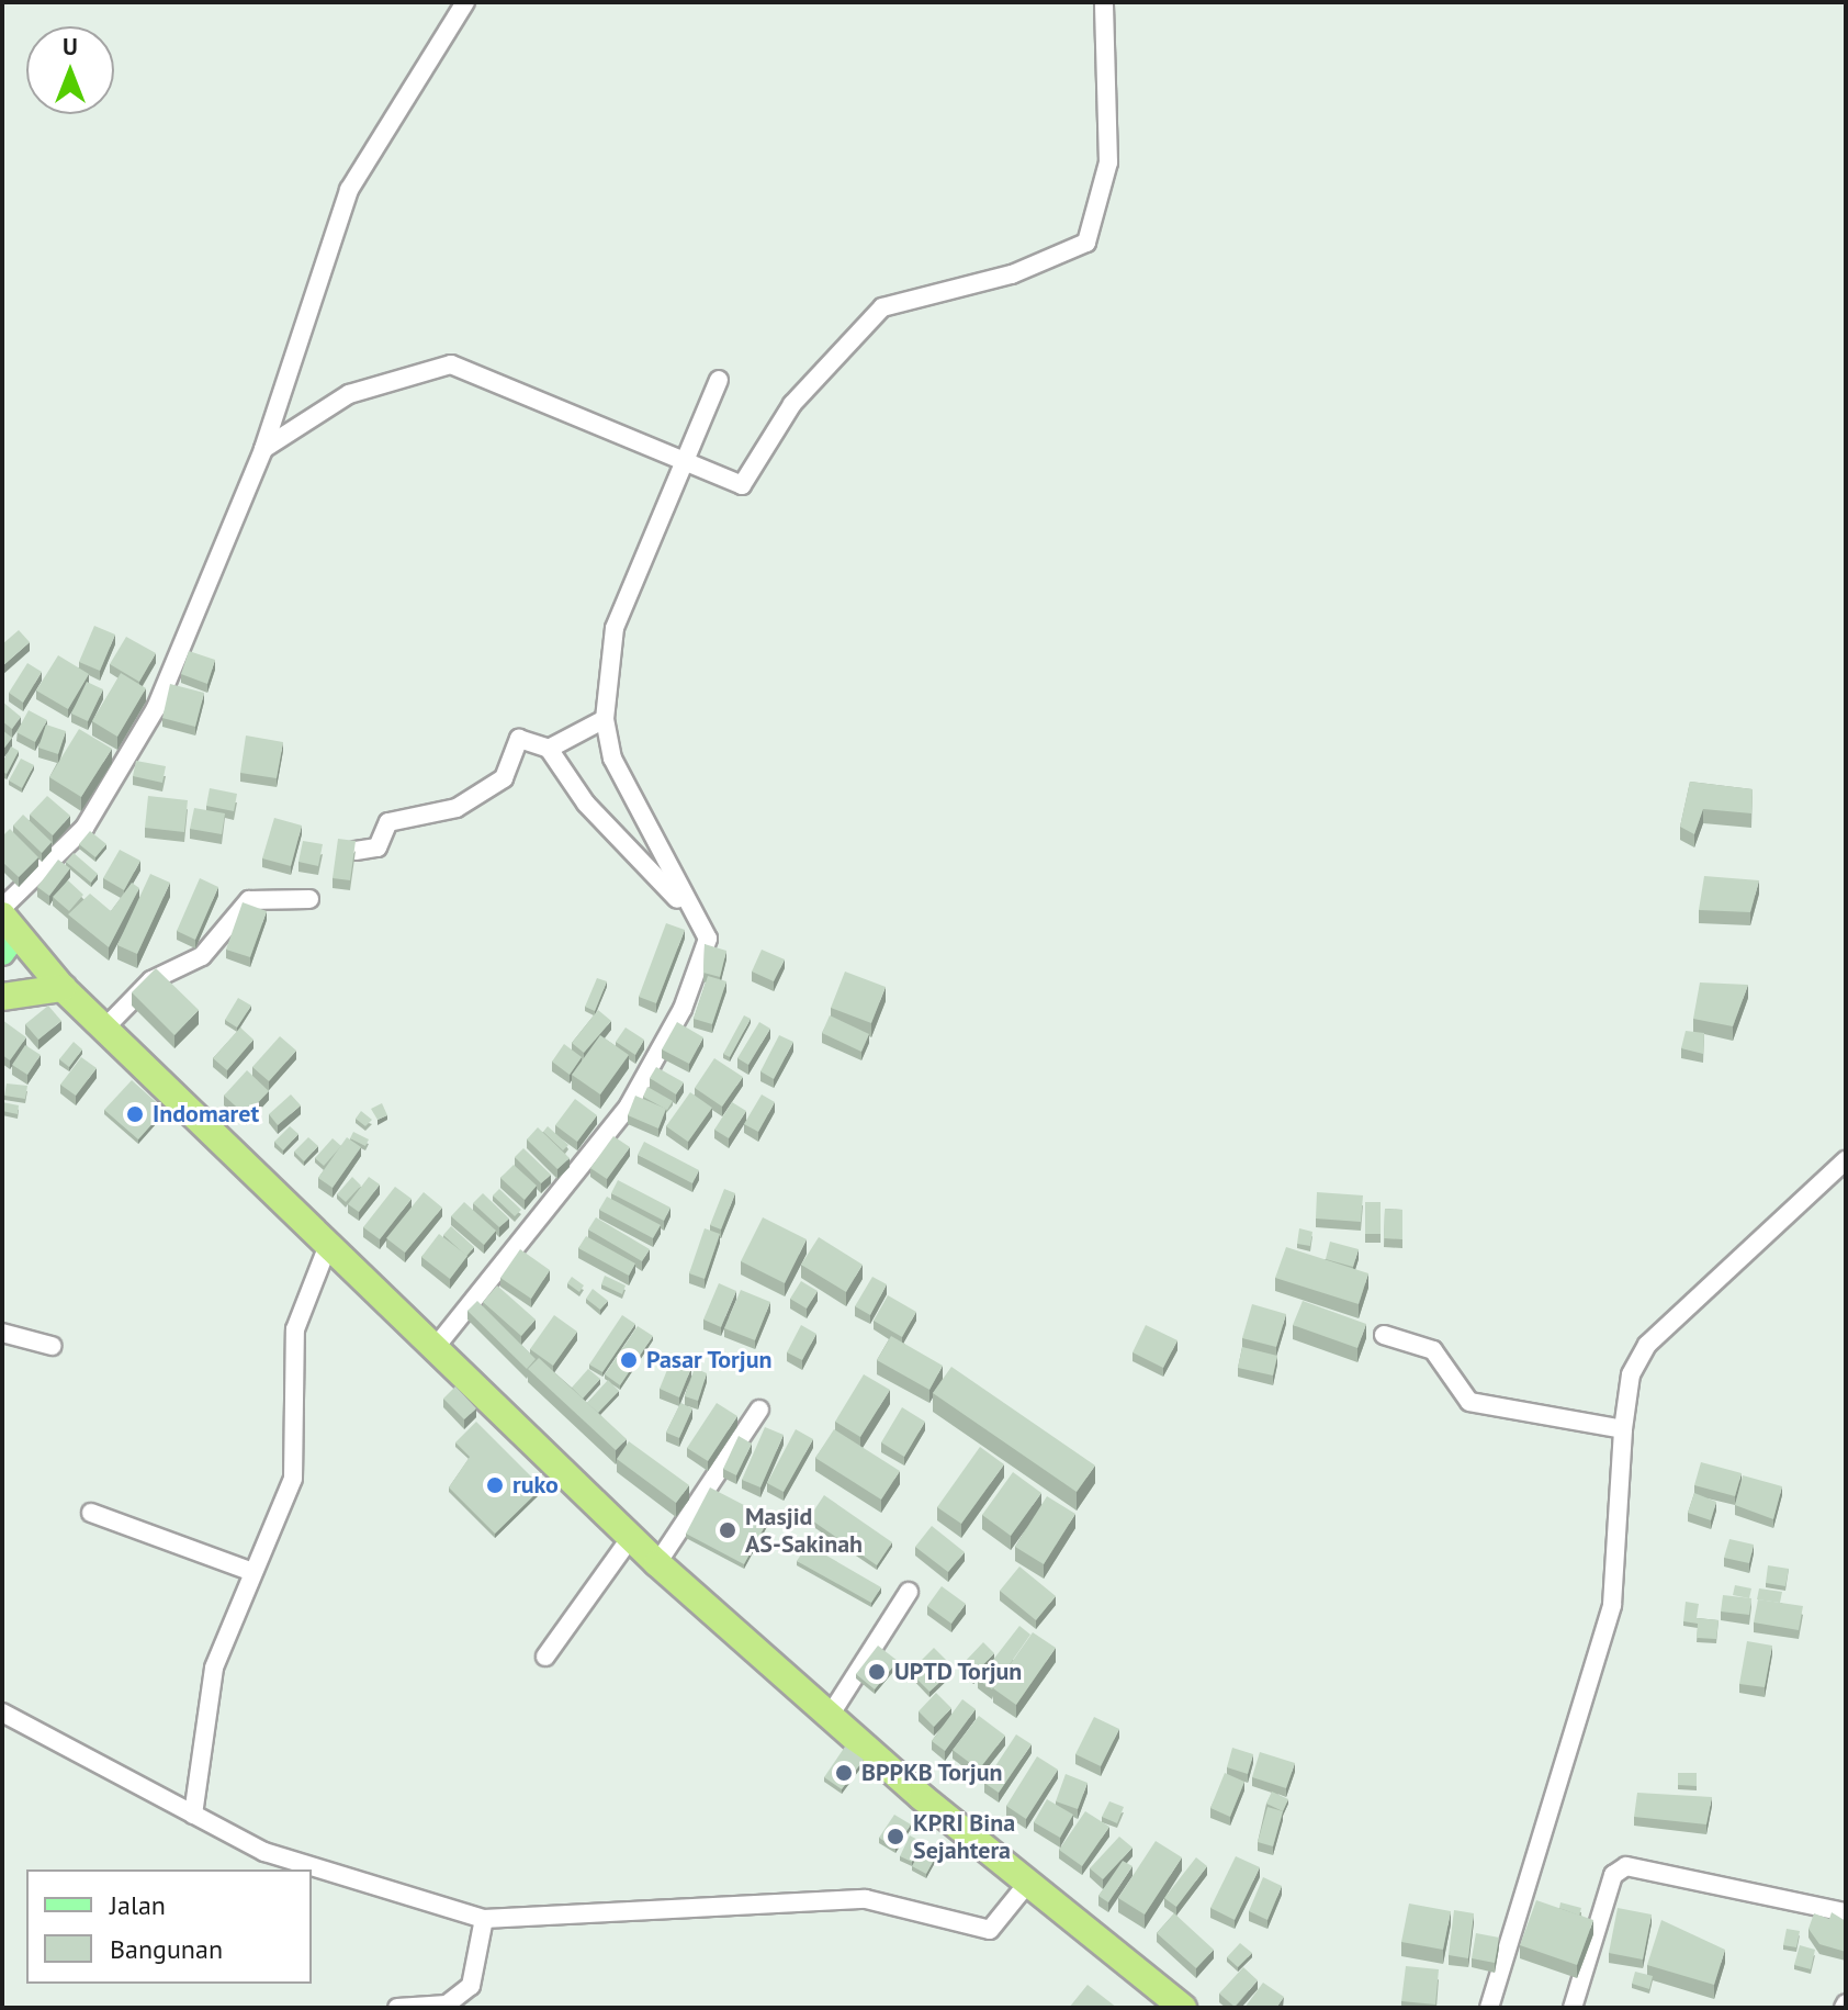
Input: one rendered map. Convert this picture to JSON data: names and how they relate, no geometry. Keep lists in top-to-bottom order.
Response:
{
  "places": [
    "Indomaret",
    "Pasar Torjun",
    "ruko",
    "Masjid AS-Sakinah",
    "UPTD Torjun",
    "BPPKB Torjun",
    "KPRI Bina Sejahtera"
  ],
  "legend": ["Jalan", "Bangunan"],
  "north": "top"
}
